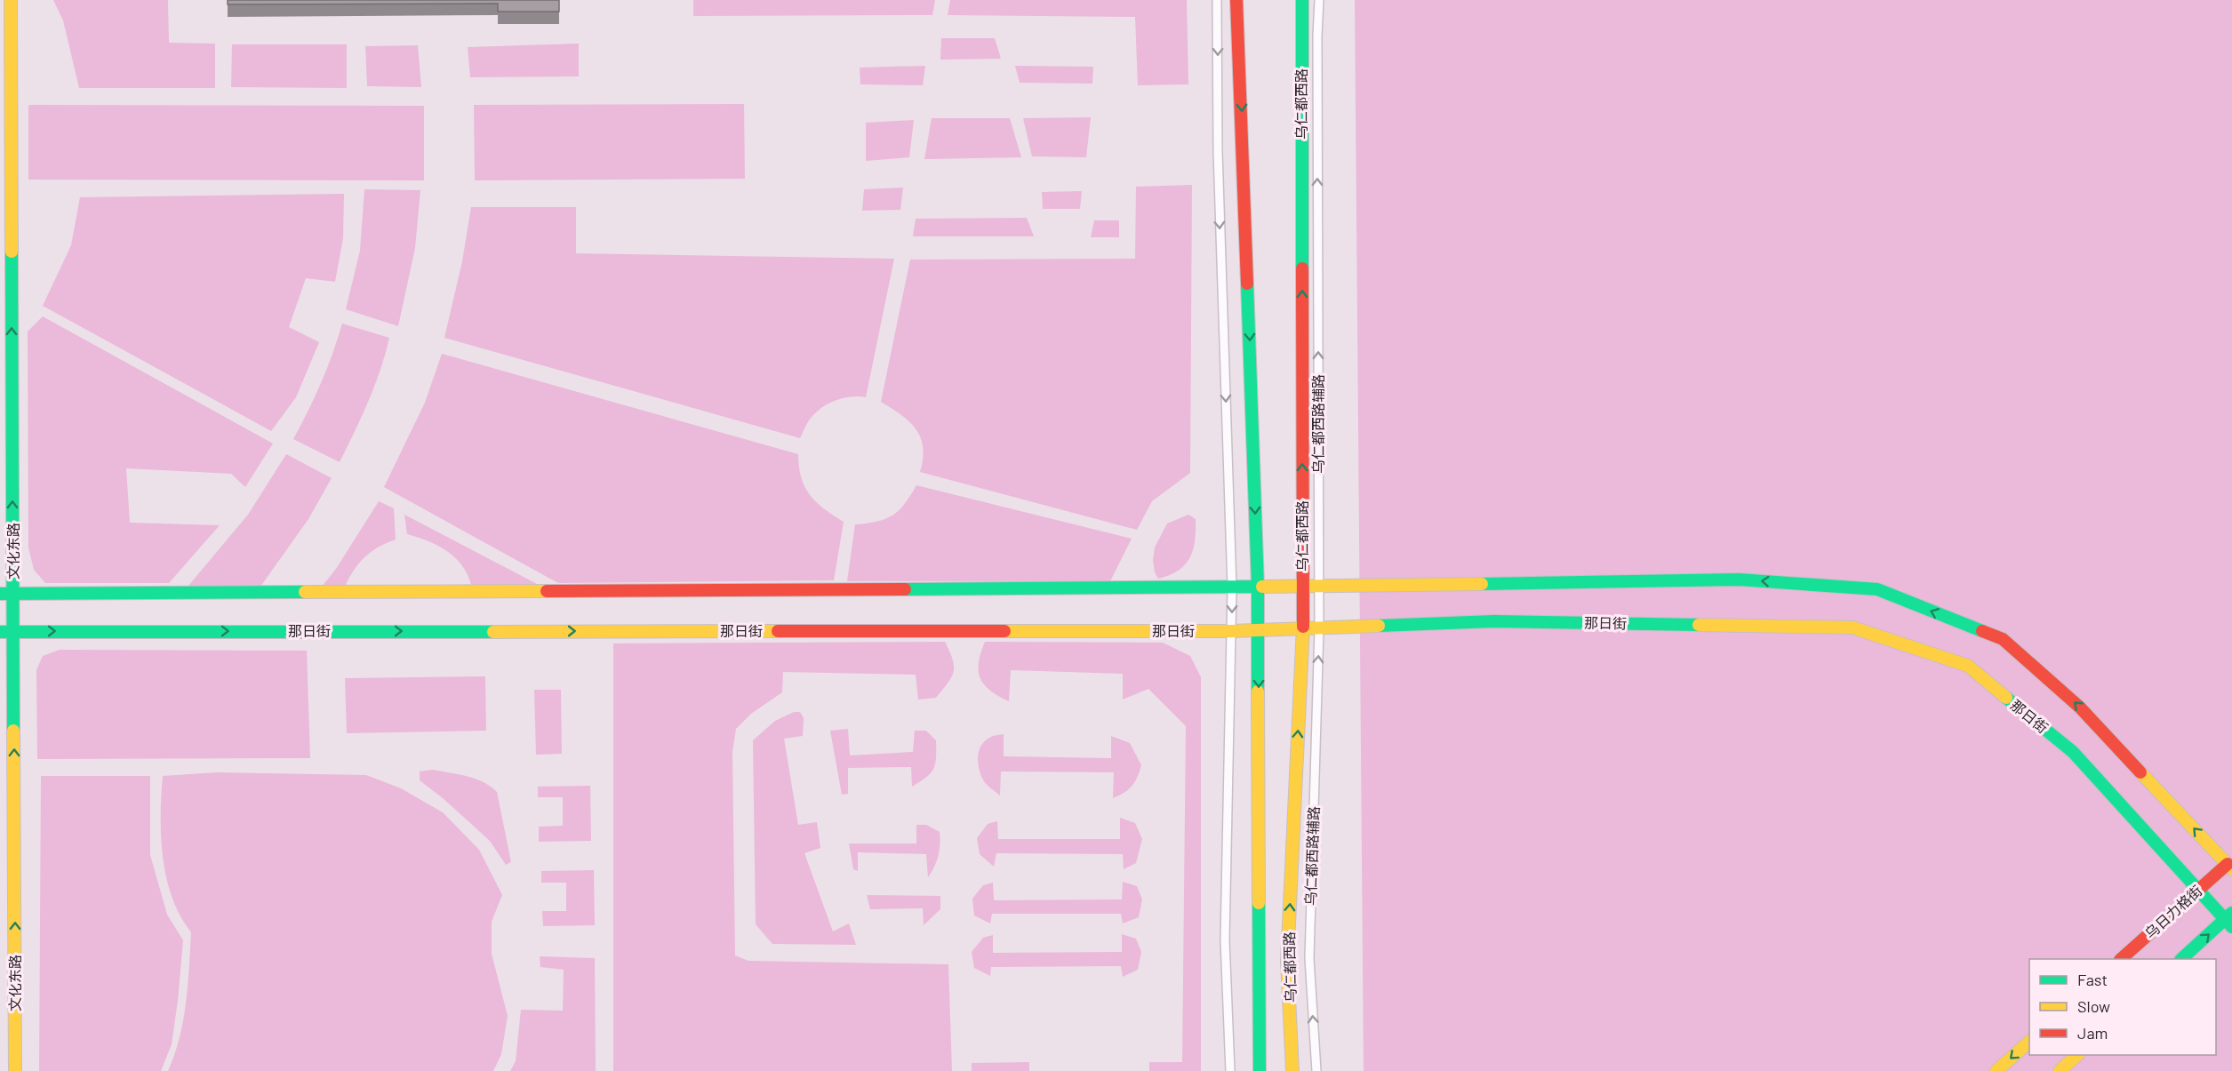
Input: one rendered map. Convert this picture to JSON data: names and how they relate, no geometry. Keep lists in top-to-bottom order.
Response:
{
  "streets": {
    "street": [
      "乌仁都西路",
      "文化东路",
      "那日街",
      "乌日力格街"
    ],
    "lane": ["乌仁都西路辅路"]
  },
  "crossings": [
    ["乌仁都西路", "那日街"],
    ["乌仁都西路辅路", "那日街"],
    ["文化东路", "那日街"],
    ["那日街", "乌日力格街"]
  ],
  "one_way": ["乌仁都西路辅路", "文化东路"],
  "legend": ["Fast", "Slow", "Jam"]
}
